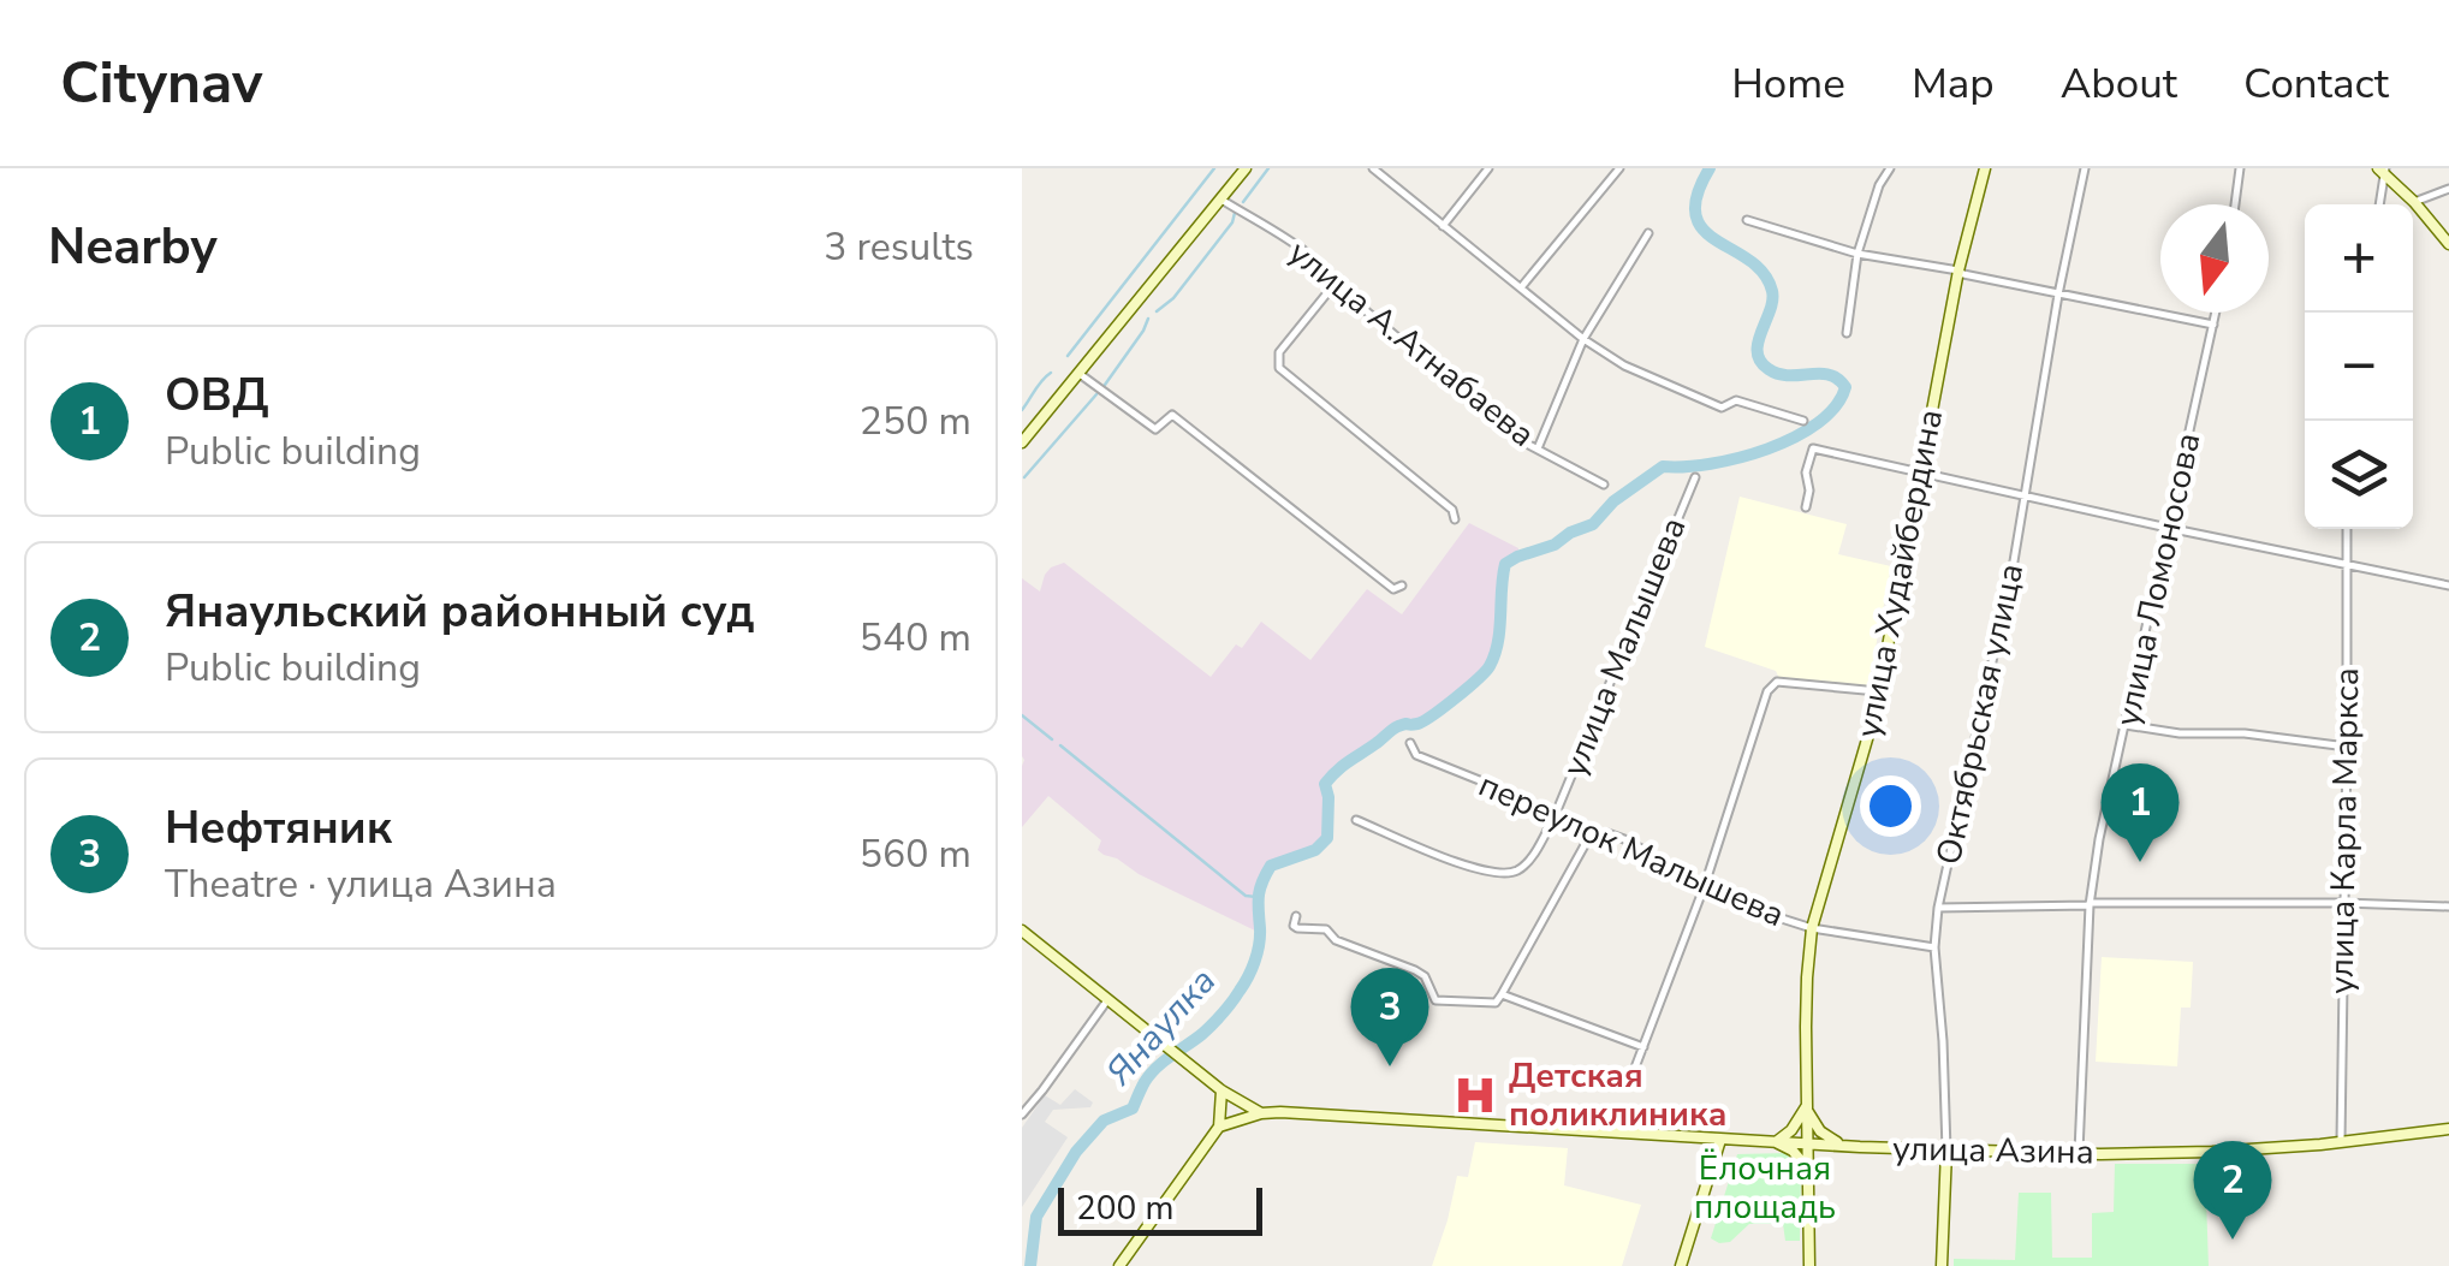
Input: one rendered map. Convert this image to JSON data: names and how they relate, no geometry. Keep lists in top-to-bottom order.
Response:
{
  "streets": {
    "street": [
      "улица А.Атнабаева",
      "улица Худайбердина",
      "улица Ломоносова",
      "улица Малышева",
      "Октябрьская улица",
      "улица Карла Маркса",
      "переулок Малышева",
      "улица Азина"
    ]
  },
  "crossings": [
    ["улица Худайбердина", "переулок Малышева"],
    ["улица Худайбердина", "улица Азина"],
    ["улица Ломоносова", "улица Азина"],
    ["улица Малышева", "переулок Малышева"],
    ["Октябрьская улица", "переулок Малышева"],
    ["Октябрьская улица", "улица Азина"],
    ["улица Карла Маркса", "улица Азина"]
  ],
  "water": ["Янаулка"],
  "parks": ["Ёлочная площадь"],
  "places": {
    "hospital": ["Детская поликлиника"]
  },
  "scale_bar": "200 m",
  "north": "bottom",
  "page": {
    "header": "Citynav",
    "nav": [
      "Home",
      "Map",
      "About",
      "Contact"
    ],
    "heading": ["Nearby", "3 results"],
    "map_buttons": ["+", "−"],
    "list": [
      {
        "mark": "1",
        "name": "ОВД",
        "note": "Public building",
        "value": "250 m"
      },
      {
        "mark": "2",
        "name": "Янаульский районный суд",
        "note": "Public building",
        "value": "540 m"
      },
      {
        "mark": "3",
        "name": "Нефтяник",
        "note": "Theatre · улица Азина",
        "value": "560 m"
      }
    ],
    "pins": ["1", "3", "2"],
    "scale": "200 m"
  }
}
